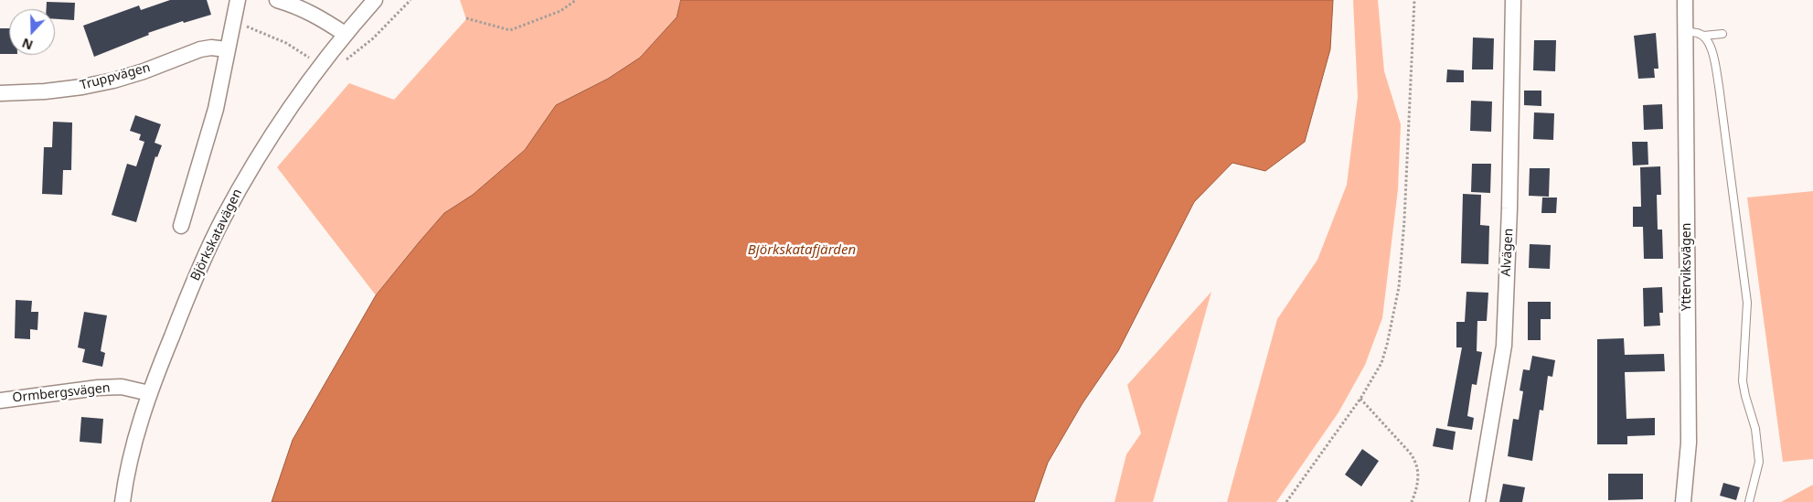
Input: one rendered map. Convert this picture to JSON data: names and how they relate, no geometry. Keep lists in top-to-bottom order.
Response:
{
  "streets": {
    "street": [
      "Truppvägen",
      "Björkskatavägen",
      "Alvägen",
      "Ytterviksvägen",
      "Ormbergsvägen"
    ]
  },
  "crossings": [
    ["Björkskatavägen", "Ormbergsvägen"]
  ],
  "water": ["Björkskatafjärden"],
  "north": "bottom"
}
